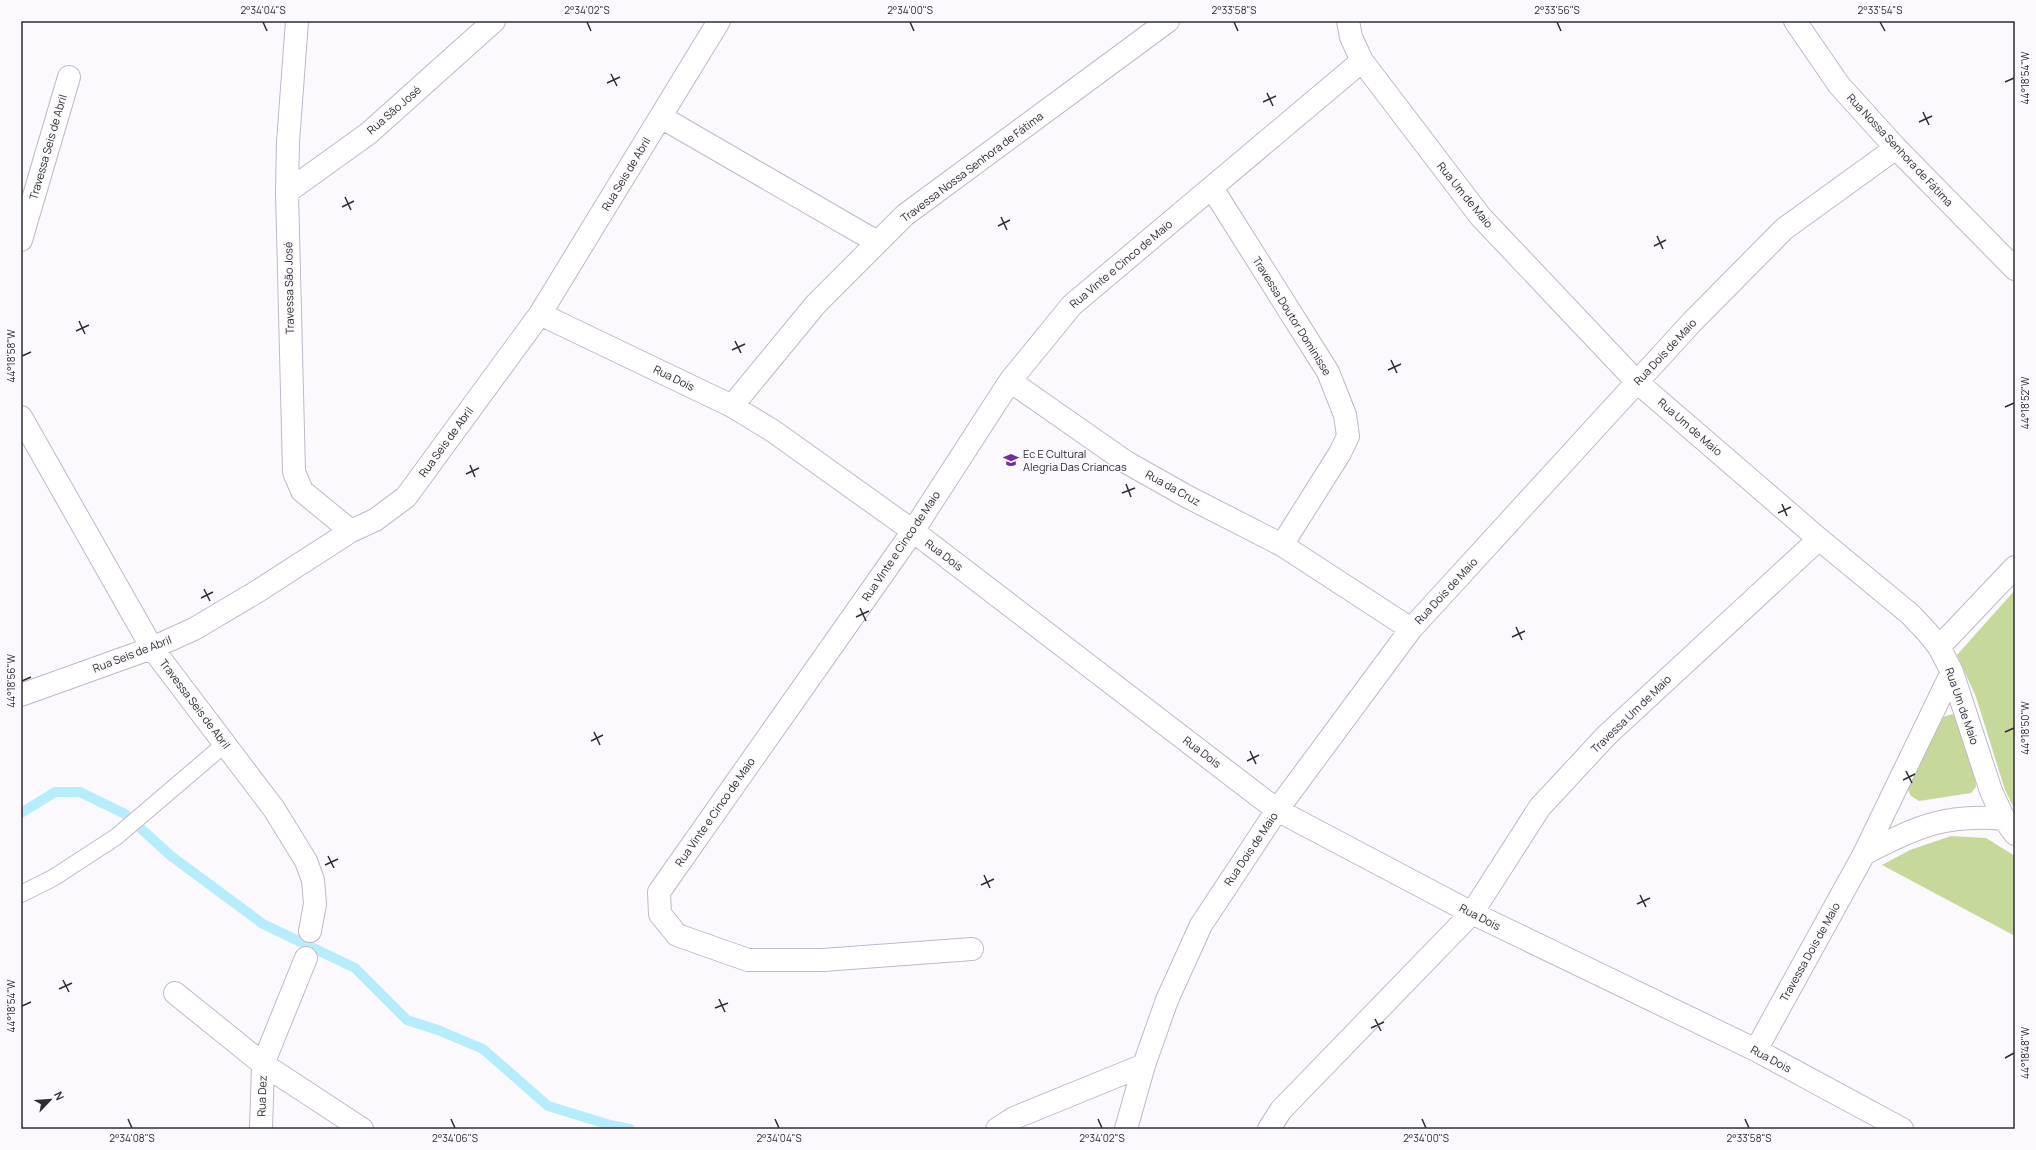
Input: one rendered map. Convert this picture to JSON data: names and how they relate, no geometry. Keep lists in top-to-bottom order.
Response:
{
  "streets": {
    "street": [
      "Rua São José",
      "Travessa Seis de Abril",
      "Rua Nossa Senhora de Fátima",
      "Travessa Nossa Senhora de Fátima",
      "Rua Seis de Abril",
      "Rua Um de Maio",
      "Rua Vinte e Cinco de Maio",
      "Travessa São José",
      "Travessa Doutor Dominisse",
      "Rua Dois de Maio",
      "Rua Dois",
      "Rua da Cruz",
      "Travessa Um de Maio",
      "Travessa Dois de Maio",
      "Rua Dez"
    ]
  },
  "crossings": [
    ["Rua São José", "Travessa São José"],
    ["Travessa Seis de Abril", "Rua Seis de Abril"],
    ["Rua Nossa Senhora de Fátima", "Rua Dois de Maio"],
    ["Travessa Nossa Senhora de Fátima", "Rua Dois"],
    ["Rua Seis de Abril", "Travessa São José"],
    ["Rua Seis de Abril", "Rua Dois"],
    ["Rua Um de Maio", "Rua Vinte e Cinco de Maio"],
    ["Rua Um de Maio", "Rua Dois de Maio"],
    ["Rua Um de Maio", "Travessa Um de Maio"],
    ["Rua Um de Maio", "Travessa Dois de Maio"],
    ["Rua Vinte e Cinco de Maio", "Travessa Doutor Dominisse"],
    ["Rua Vinte e Cinco de Maio", "Rua Dois"],
    ["Rua Vinte e Cinco de Maio", "Rua da Cruz"],
    ["Travessa Doutor Dominisse", "Rua da Cruz"],
    ["Rua Dois de Maio", "Rua Dois"],
    ["Rua Dois", "Travessa Um de Maio"],
    ["Rua Dois", "Travessa Dois de Maio"]
  ],
  "places": {
    "school or university": ["Ec E Cultural Alegria Das Criancas"]
  },
  "north": "top right",
  "coordinates": [
    "2°34'04\"S",
    "2°34'02\"S",
    "2°34'00\"S",
    "2°33'58\"S",
    "2°33'56\"S",
    "2°33'54\"S",
    "44°18'54\"W",
    "44°18'58\"W",
    "44°18'52\"W",
    "44°18'56\"W",
    "44°18'50\"W",
    "44°18'48\"W",
    "2°34'08\"S",
    "2°34'06\"S"
  ]
}
